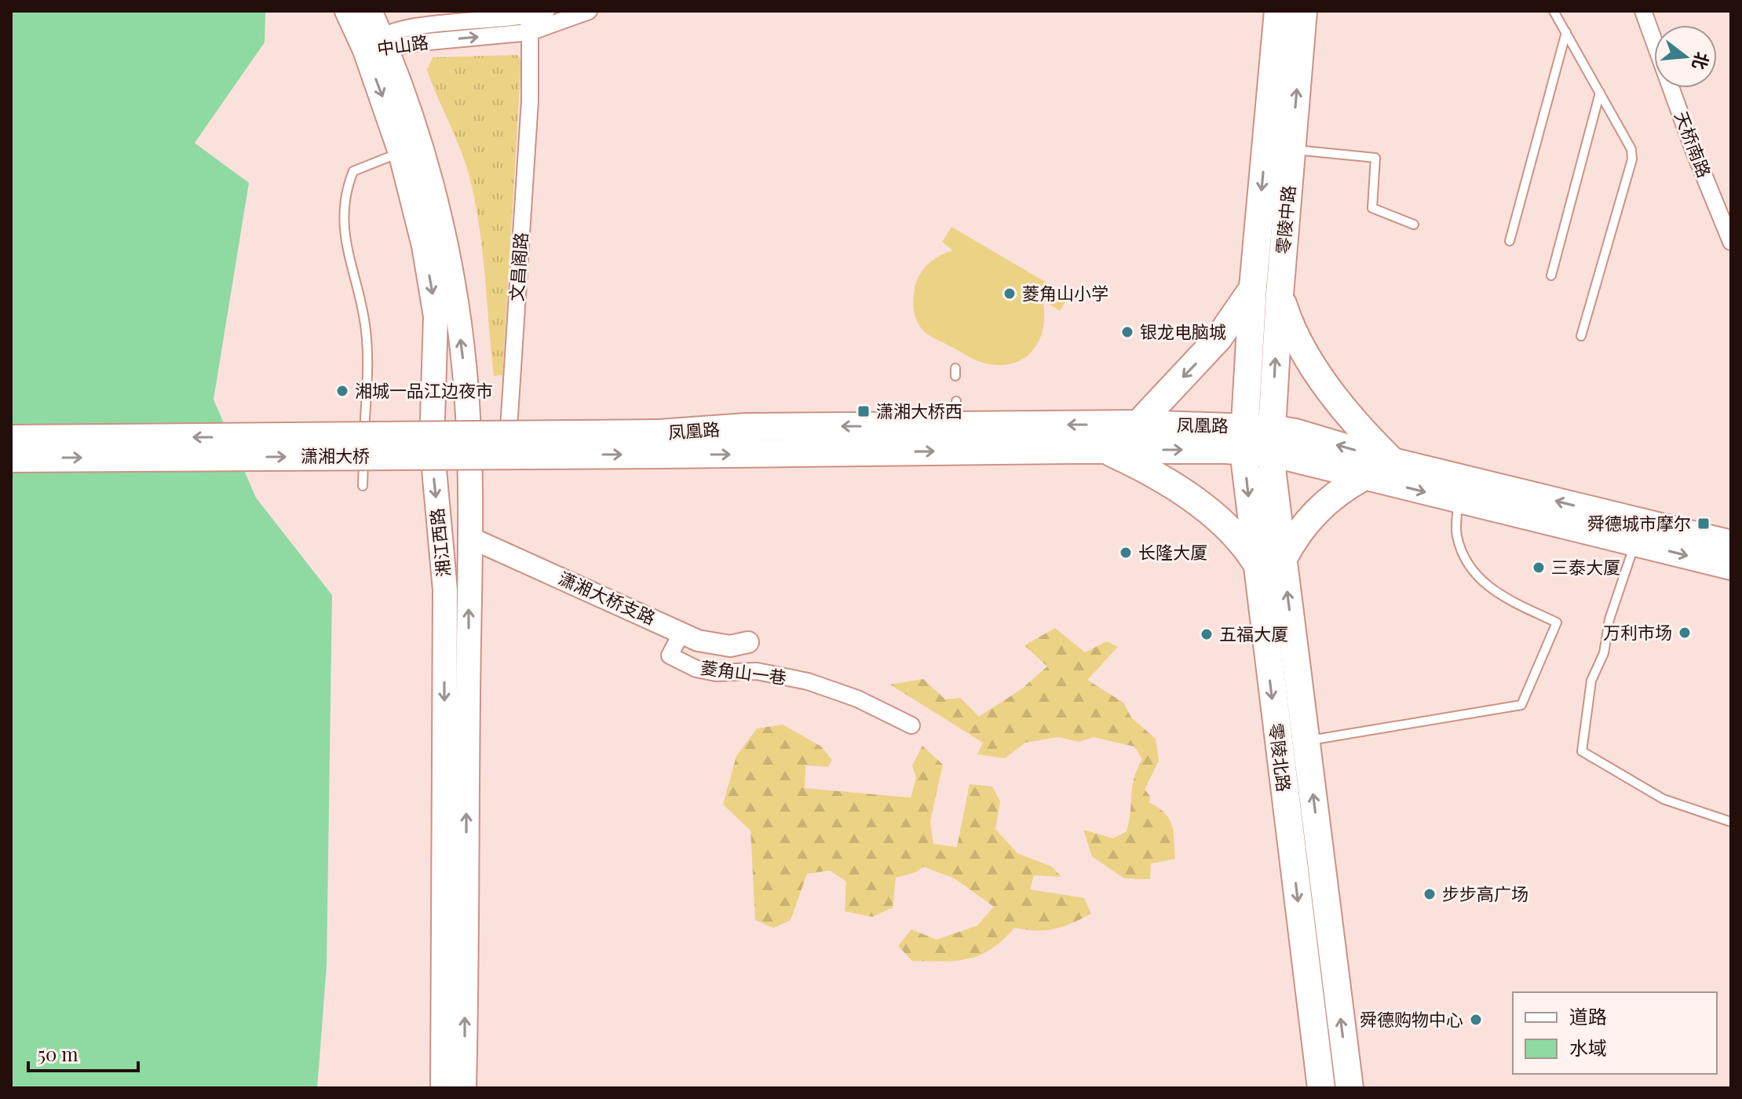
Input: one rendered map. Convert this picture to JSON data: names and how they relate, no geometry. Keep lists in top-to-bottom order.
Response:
{
  "streets": {
    "main road": [
      "零陵中路",
      "凤凰路",
      "潇湘大桥",
      "湘江西路",
      "零陵北路"
    ],
    "street": [
      "中山路",
      "天桥南路",
      "文昌阁路",
      "潇湘大桥支路",
      "菱角山一巷"
    ]
  },
  "crossings": [
    ["中山路", "文昌阁路"],
    ["中山路", "湘江西路"],
    ["零陵中路", "凤凰路"],
    ["零陵中路", "零陵北路"],
    ["凤凰路", "潇湘大桥"],
    ["凤凰路", "零陵北路"],
    ["湘江西路", "潇湘大桥支路"],
    ["潇湘大桥支路", "菱角山一巷"]
  ],
  "places": {
    "other": [
      "菱角山小学",
      "银龙电脑城",
      "湘城一品江边夜市",
      "长隆大厦",
      "三泰大厦",
      "万利市场",
      "五福大厦",
      "步步高广场",
      "舜德购物中心"
    ],
    "transit": ["潇湘大桥西", "舜德城市摩尔"]
  },
  "legend": ["道路", "水域"],
  "scale_bar": "50 m",
  "north": "right"
}
